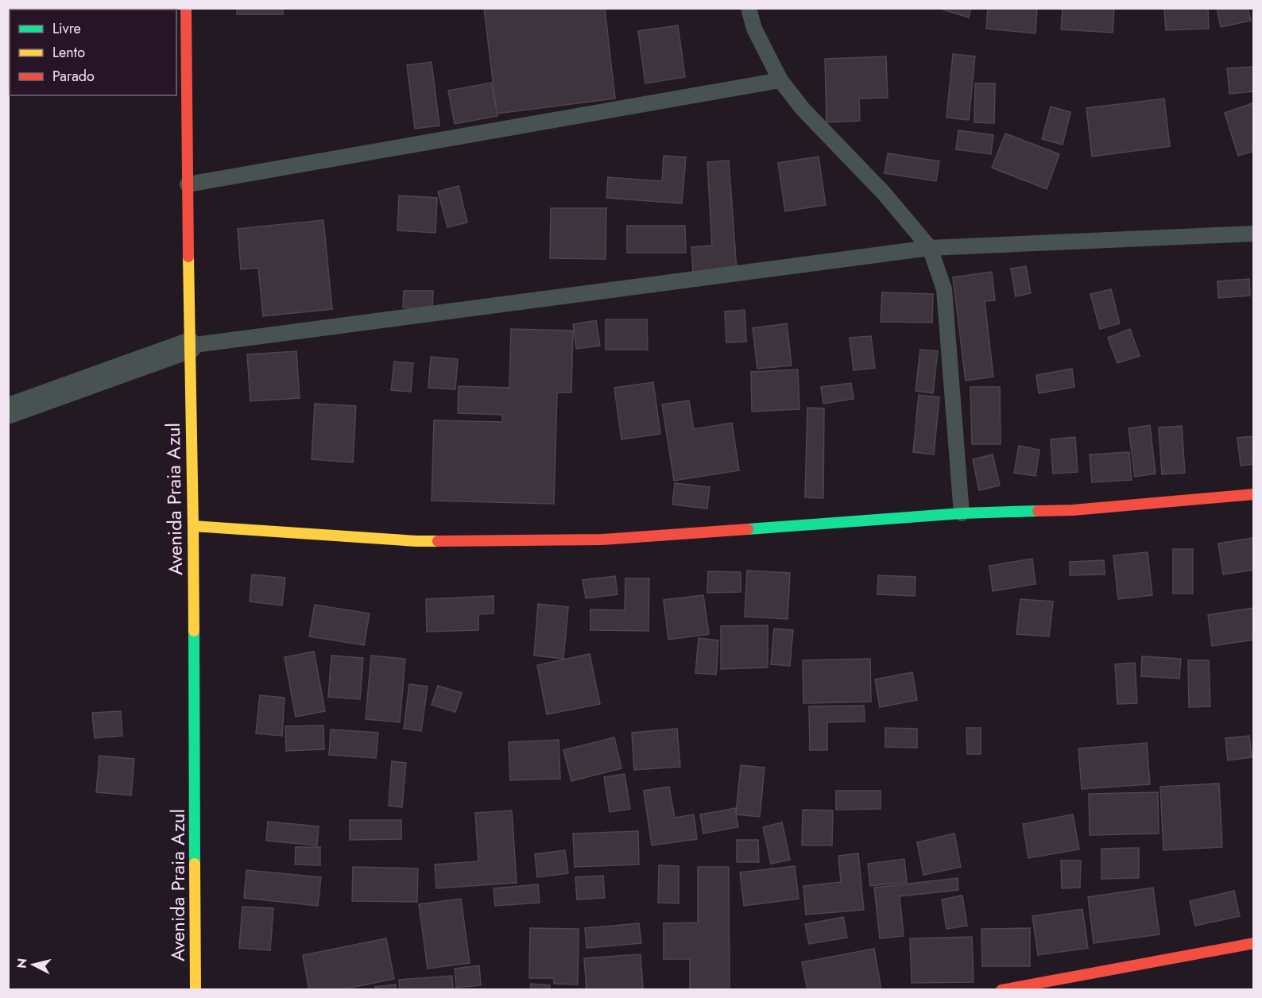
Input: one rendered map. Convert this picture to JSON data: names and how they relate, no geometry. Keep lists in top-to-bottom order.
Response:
{
  "streets": {
    "street": ["Avenida Praia Azul"]
  },
  "legend": ["Livre", "Lento", "Parado"],
  "north": "left"
}
